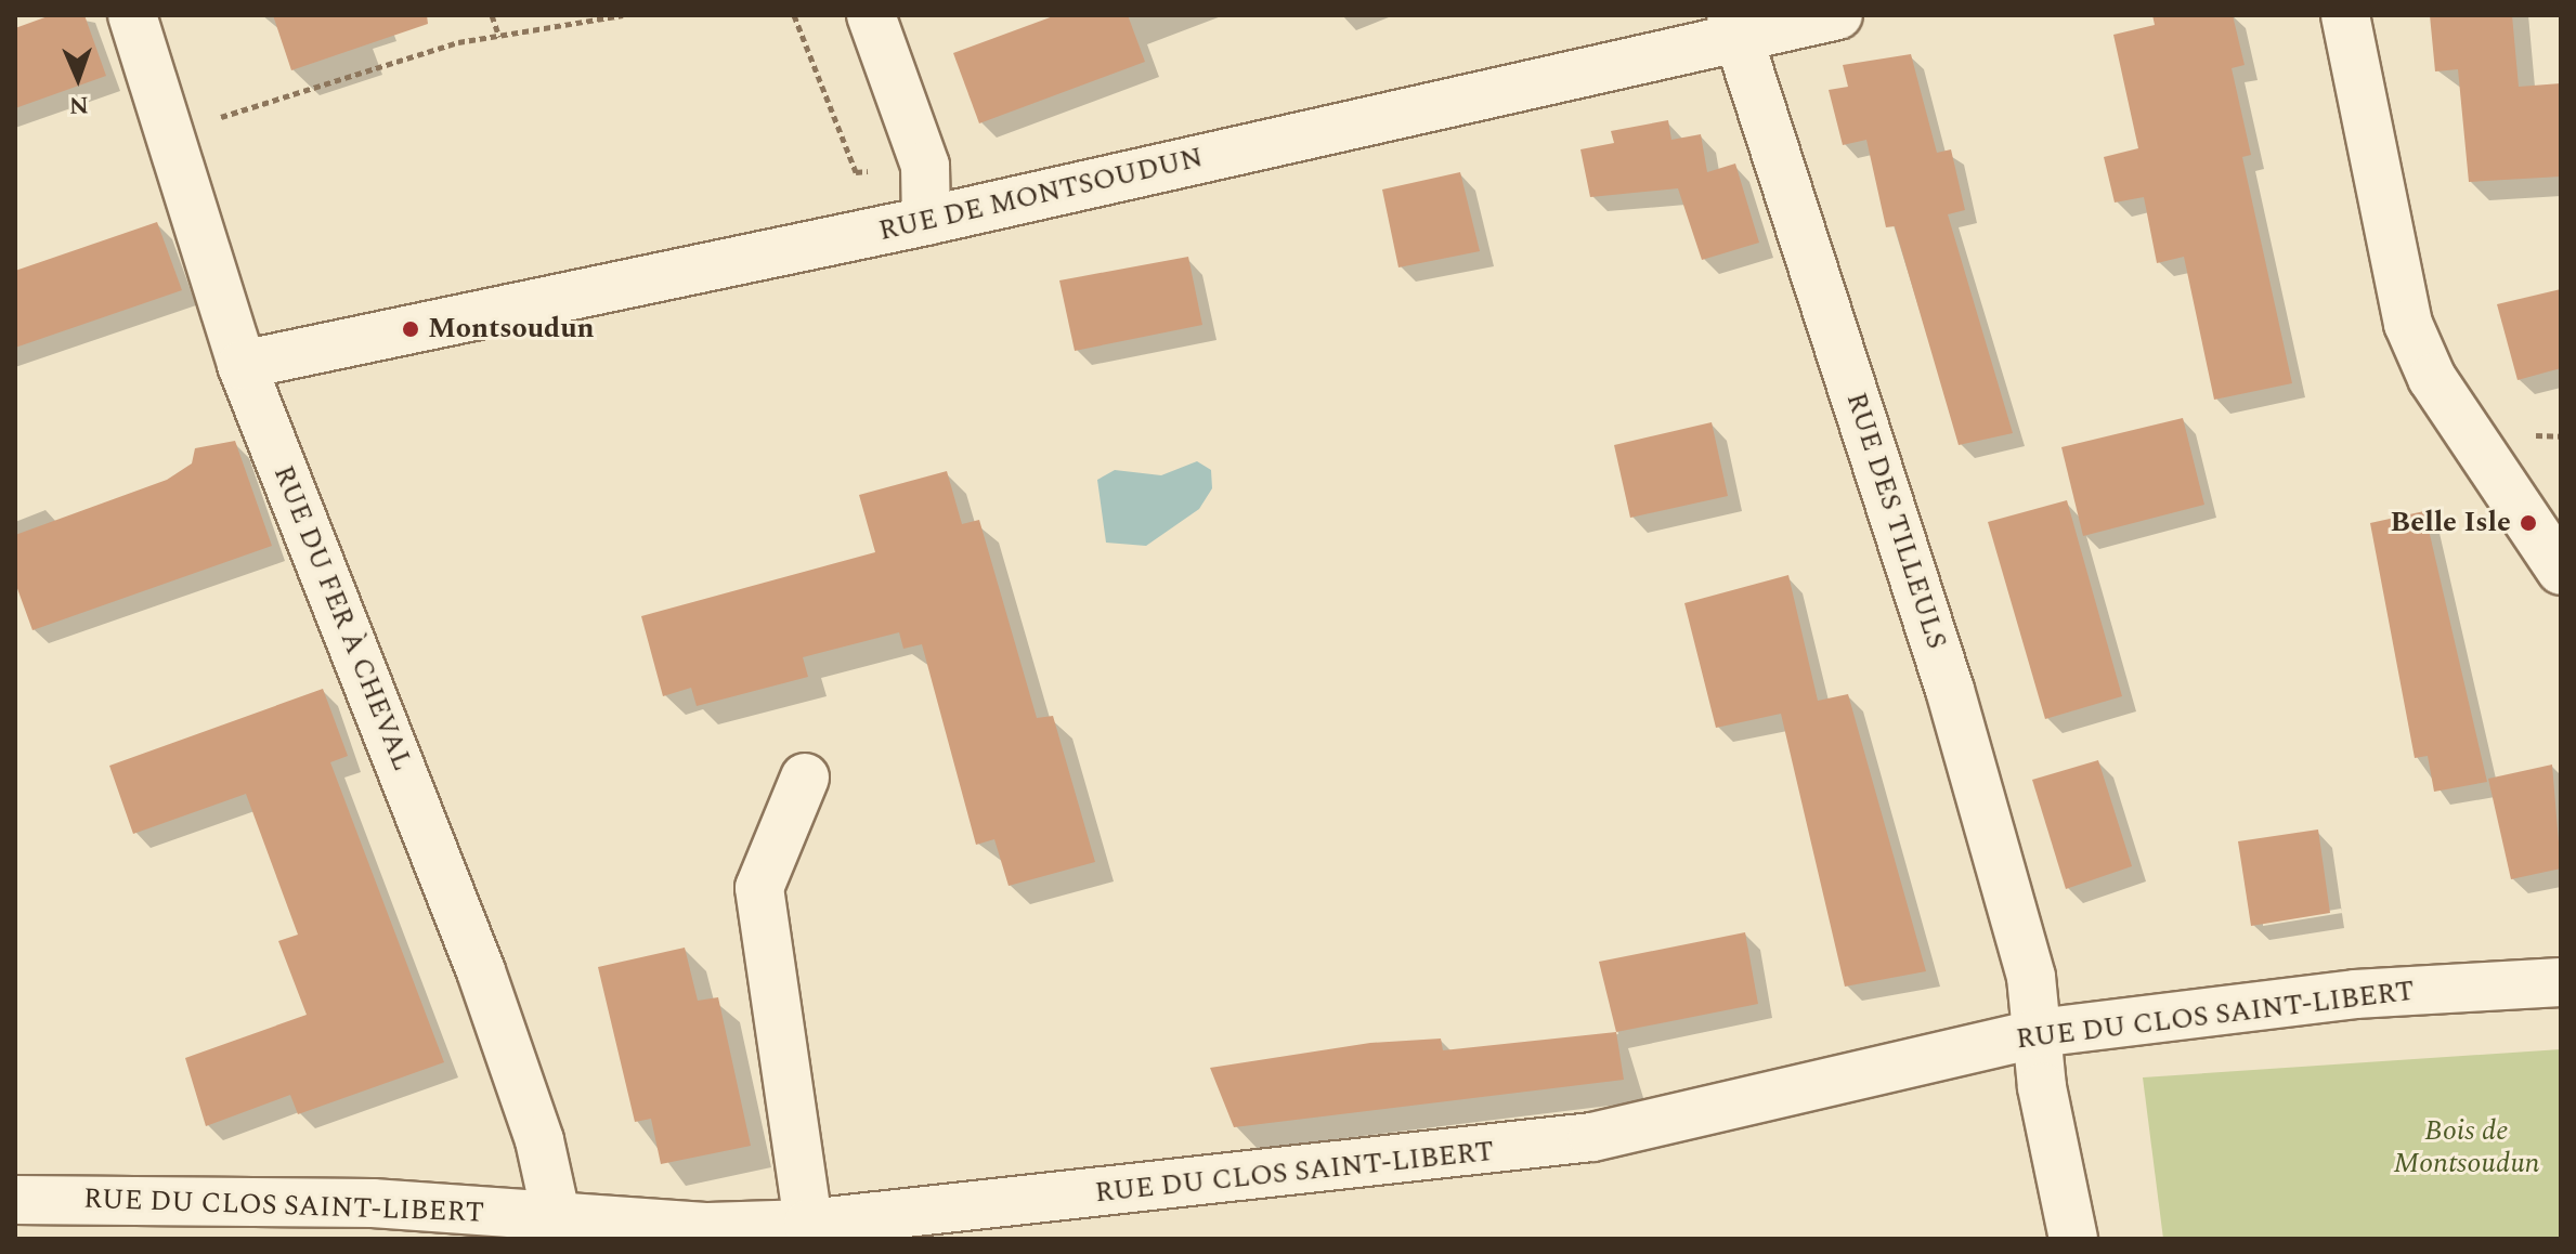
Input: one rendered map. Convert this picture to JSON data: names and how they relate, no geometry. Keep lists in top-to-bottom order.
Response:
{
  "streets": {
    "street": [
      "RUE DE MONTSOUDUN",
      "RUE DES TILLEULS",
      "RUE DU FER À CHEVAL",
      "RUE DU CLOS SAINT-LIBERT"
    ]
  },
  "crossings": [
    ["RUE DE MONTSOUDUN", "RUE DES TILLEULS"],
    ["RUE DE MONTSOUDUN", "RUE DU FER À CHEVAL"],
    ["RUE DES TILLEULS", "RUE DU CLOS SAINT-LIBERT"],
    ["RUE DU FER À CHEVAL", "RUE DU CLOS SAINT-LIBERT"]
  ],
  "parks": ["Bois de Montsoudun"],
  "places": ["Montsoudun", "Belle Isle"],
  "north": "bottom"
}
